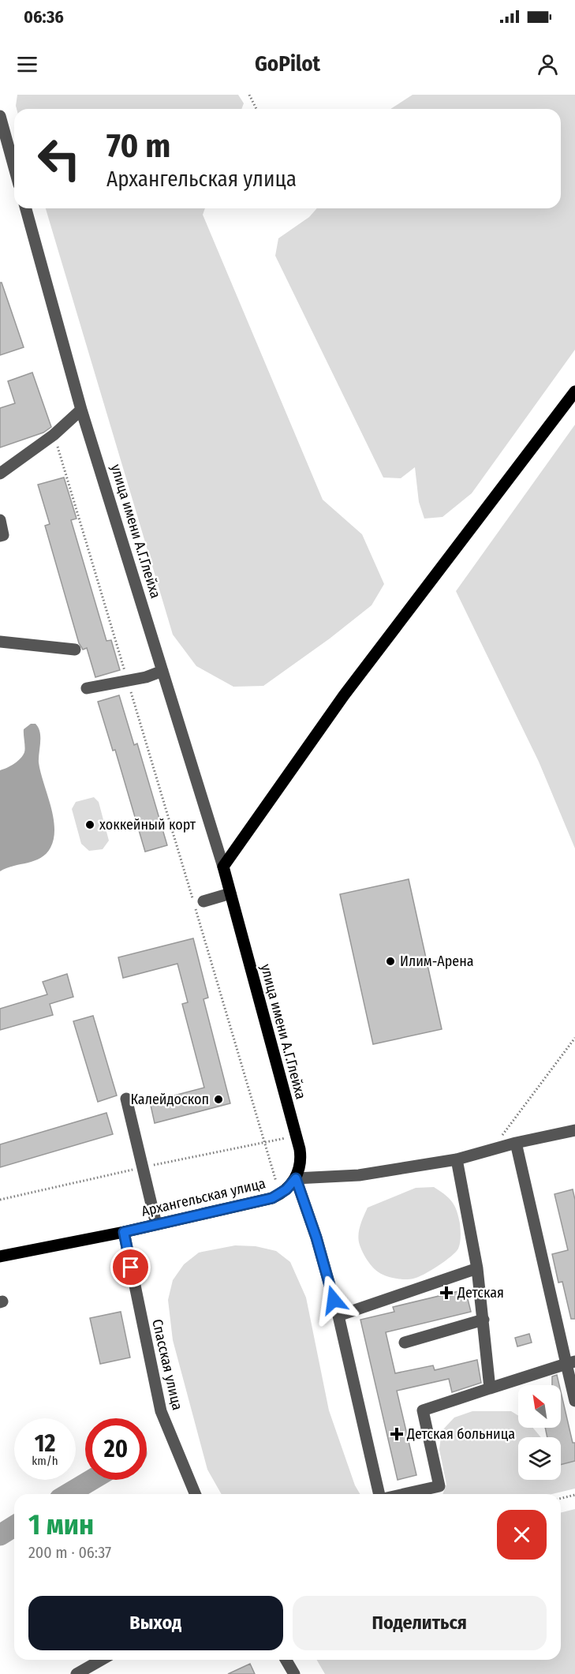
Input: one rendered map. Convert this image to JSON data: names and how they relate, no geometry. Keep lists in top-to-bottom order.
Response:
{
  "streets": {
    "main road": ["улица имени А.Г.Глейха", "Архангельская улица"],
    "street": ["Спасская улица"]
  },
  "crossings": [
    ["улица имени А.Г.Глейха", "Архангельская улица"],
    ["Архангельская улица", "Спасская улица"]
  ],
  "places": {
    "other": ["хоккейный корт", "Илим-Арена", "Калейдоскоп"],
    "health": ["Детская", "Детская больница"]
  },
  "north": "top left",
  "page": {
    "status": "06:36",
    "header": "GoPilot",
    "turn": ["70 m", "Архангельская улица"],
    "speed": "12 km/h",
    "limit": "20",
    "heading": ["1 мин", "200 m · 06:37"],
    "buttons": ["Выход", "Поделиться"]
  }
}
